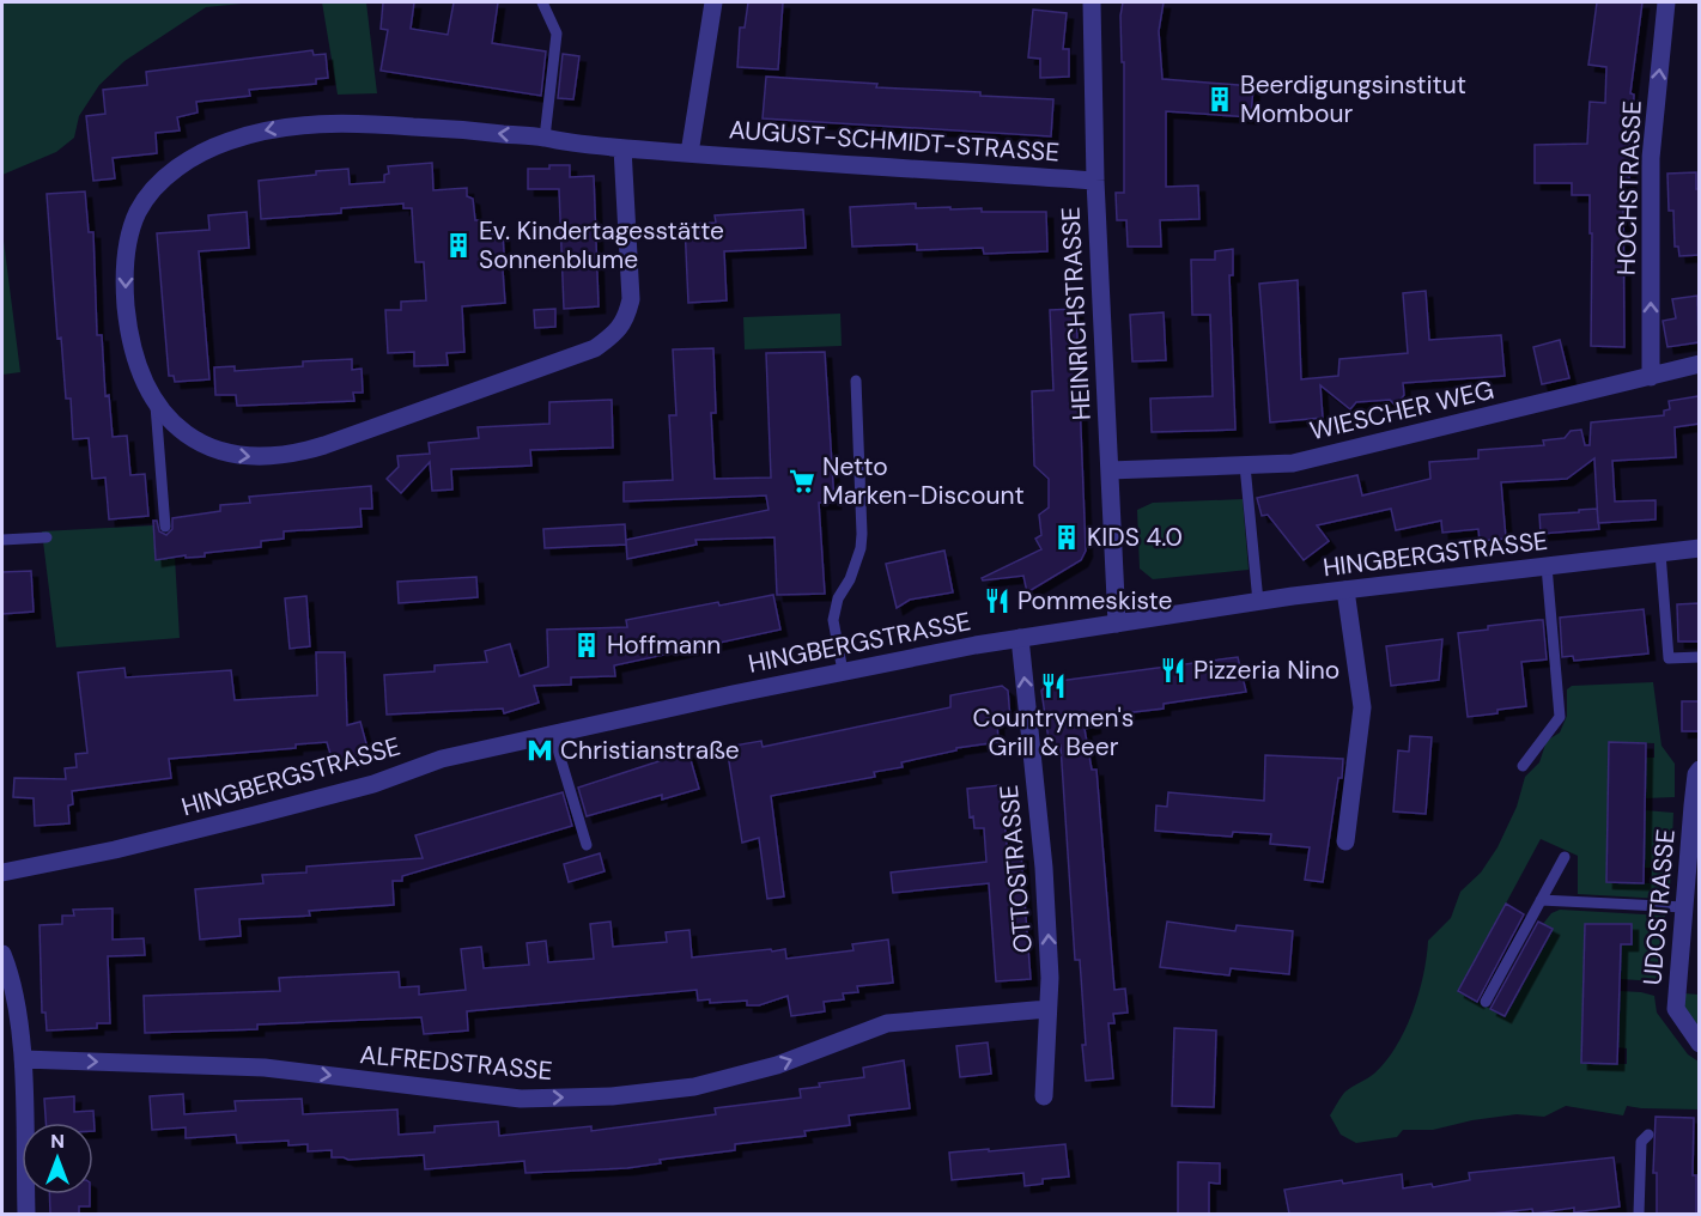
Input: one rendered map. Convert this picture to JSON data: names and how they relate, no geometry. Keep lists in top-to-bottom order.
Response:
{
  "streets": {
    "street": [
      "AUGUST-SCHMIDT-STRASSE",
      "HOCHSTRASSE",
      "HEINRICHSTRASSE",
      "WIESCHER WEG",
      "HINGBERGSTRASSE",
      "OTTOSTRASSE",
      "UDOSTRASSE",
      "ALFREDSTRASSE"
    ]
  },
  "crossings": [
    ["AUGUST-SCHMIDT-STRASSE", "HEINRICHSTRASSE"],
    ["HOCHSTRASSE", "WIESCHER WEG"],
    ["HEINRICHSTRASSE", "WIESCHER WEG"],
    ["HEINRICHSTRASSE", "HINGBERGSTRASSE"],
    ["HINGBERGSTRASSE", "OTTOSTRASSE"],
    ["OTTOSTRASSE", "ALFREDSTRASSE"]
  ],
  "one_way": ["HOCHSTRASSE", "OTTOSTRASSE", "ALFREDSTRASSE"],
  "places": {
    "building": [
      "Beerdigungsinstitut Mombour",
      "Ev. Kindertagesstätte Sonnenblume",
      "KIDS 4.0",
      "Hoffmann"
    ],
    "supermarket": ["Netto Marken-Discount"],
    "restaurant": ["Pommeskiste", "Pizzeria Nino", "Countrymen's Grill & Beer"],
    "metro station": ["Christianstraße"]
  },
  "north": "top"
}
